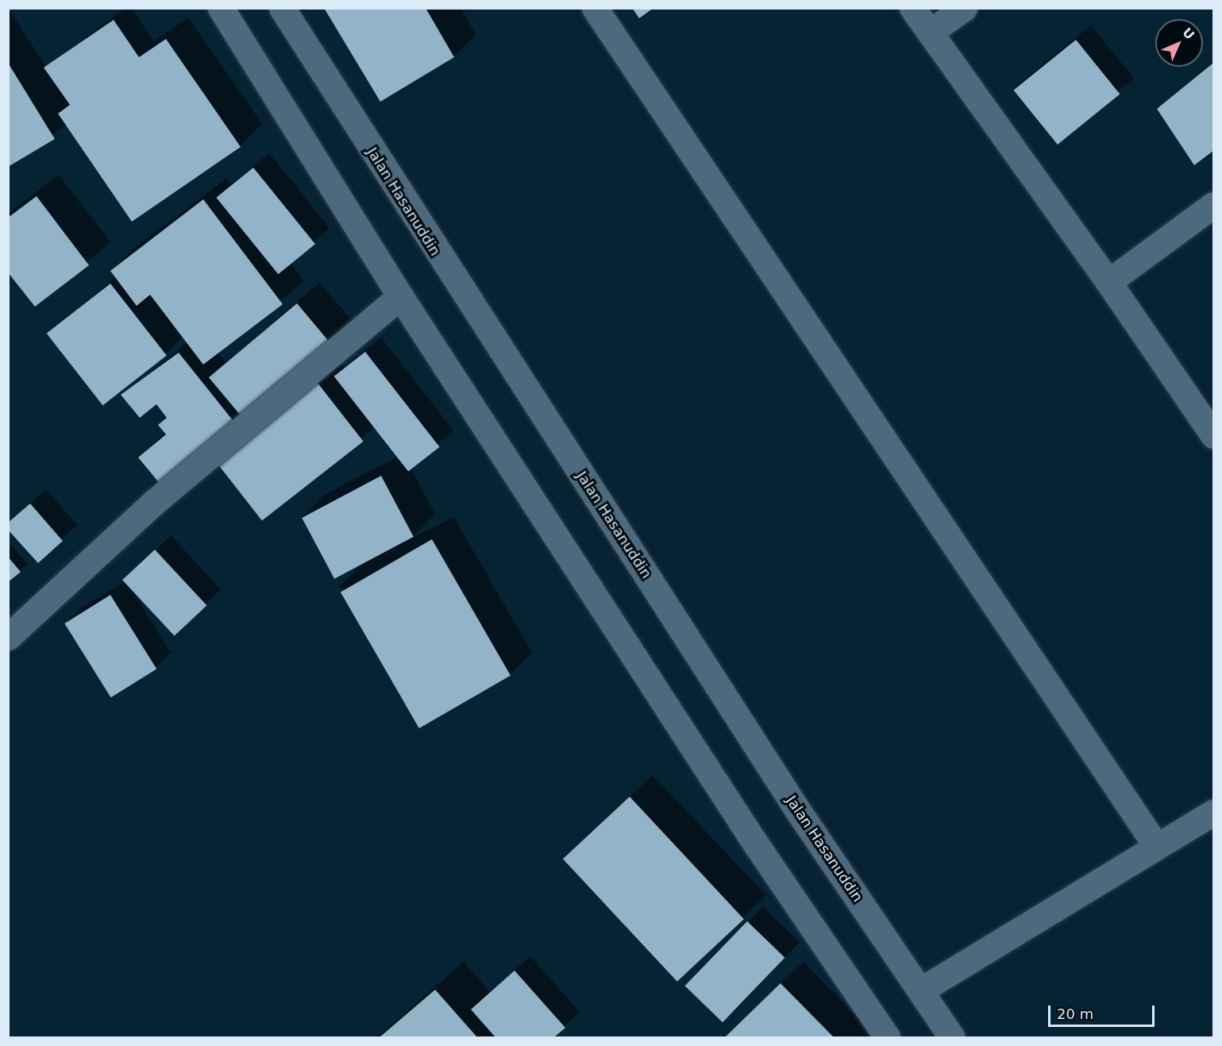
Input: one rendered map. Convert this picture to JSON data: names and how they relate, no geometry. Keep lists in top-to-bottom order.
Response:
{
  "streets": {
    "street": ["Jalan Hasanuddin"]
  },
  "scale_bar": "20 m",
  "north": "top right"
}
